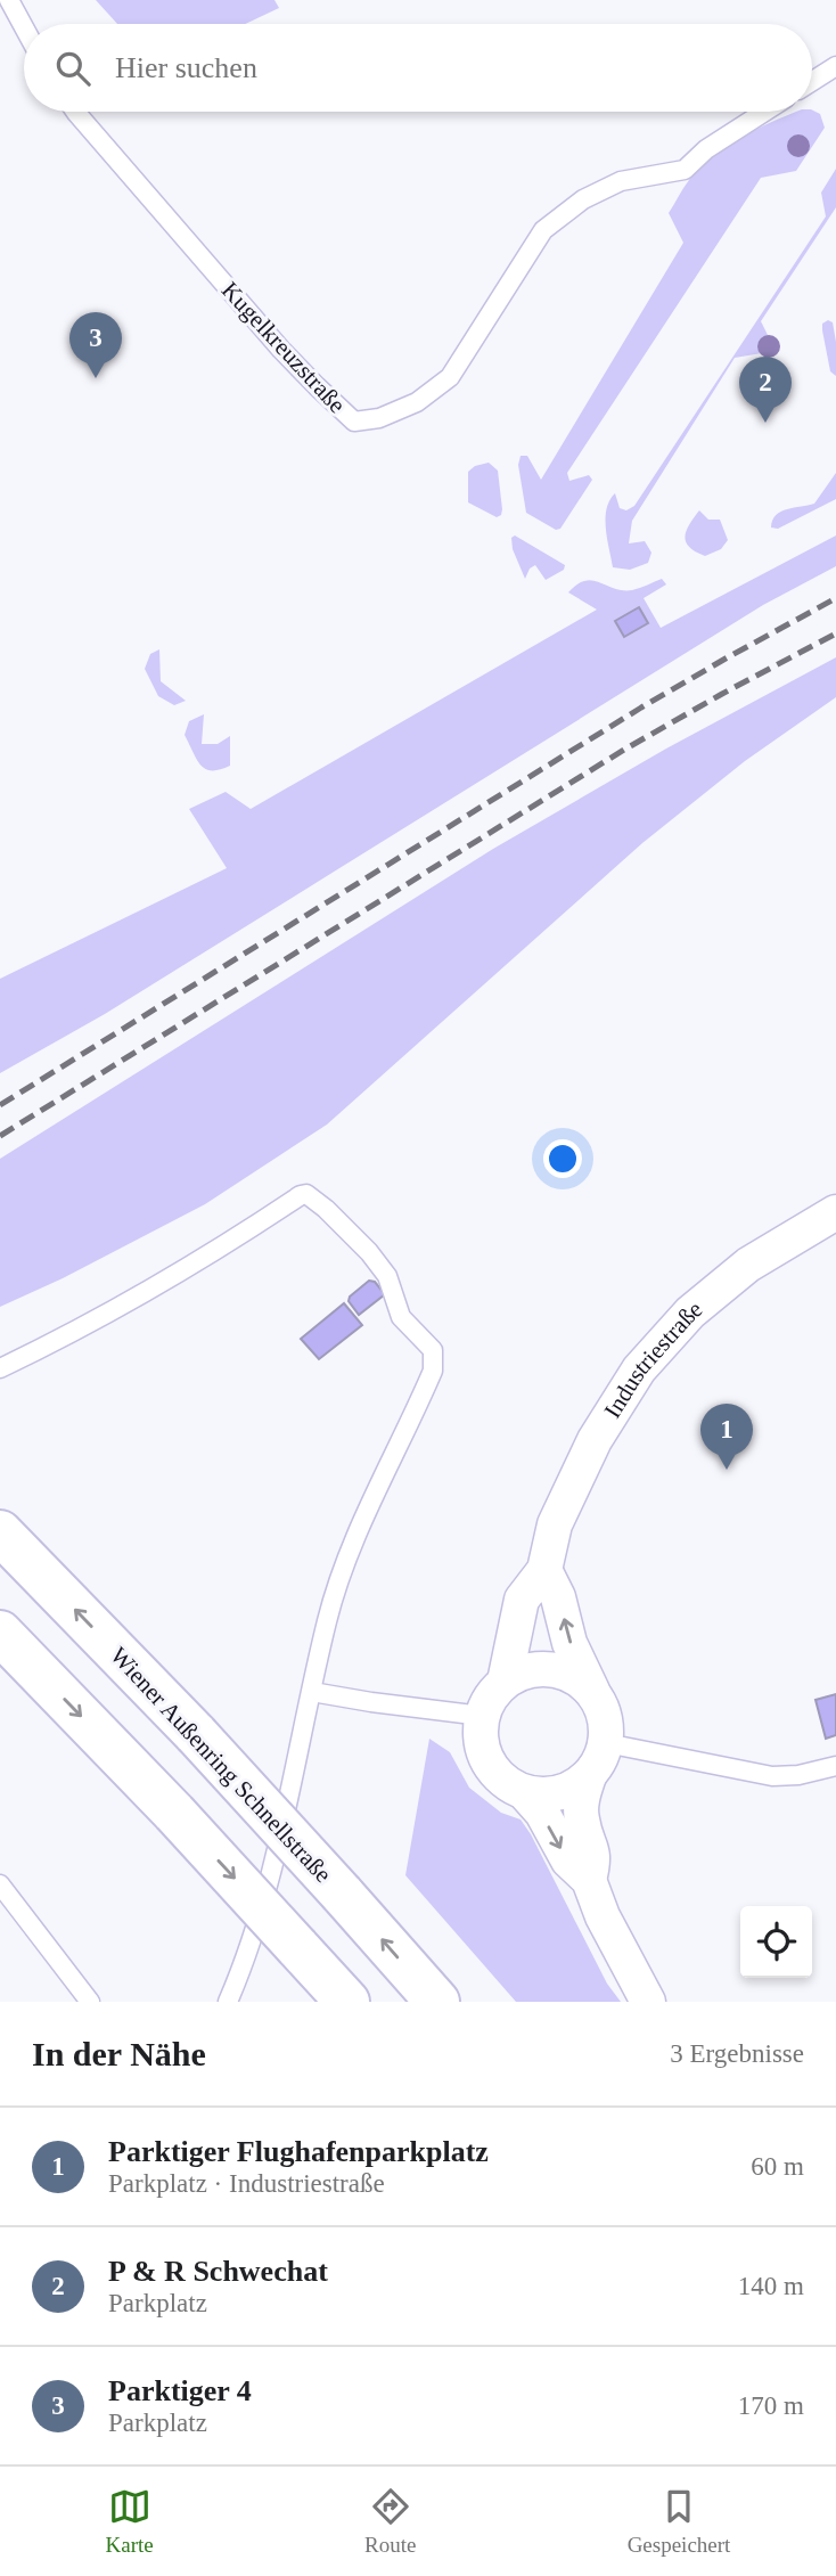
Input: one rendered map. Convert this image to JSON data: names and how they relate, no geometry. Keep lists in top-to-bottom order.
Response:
{
  "streets": {
    "highway": ["Wiener Außenring Schnellstraße"],
    "street": ["Industriestraße"],
    "lane": ["Kugelkreuzstraße"]
  },
  "page": {
    "search": "Hier suchen",
    "pins": ["3", "2", "1"],
    "heading": ["In der Nähe", "3 Ergebnisse"],
    "list": [
      {
        "mark": "1",
        "name": "Parktiger Flughafenparkplatz",
        "note": "Parkplatz · Industriestraße",
        "value": "60 m"
      },
      {
        "mark": "2",
        "name": "P & R Schwechat",
        "note": "Parkplatz",
        "value": "140 m"
      },
      {
        "mark": "3",
        "name": "Parktiger 4",
        "note": "Parkplatz",
        "value": "170 m"
      }
    ],
    "nav": ["Karte", "Route", "Gespeichert"]
  }
}
